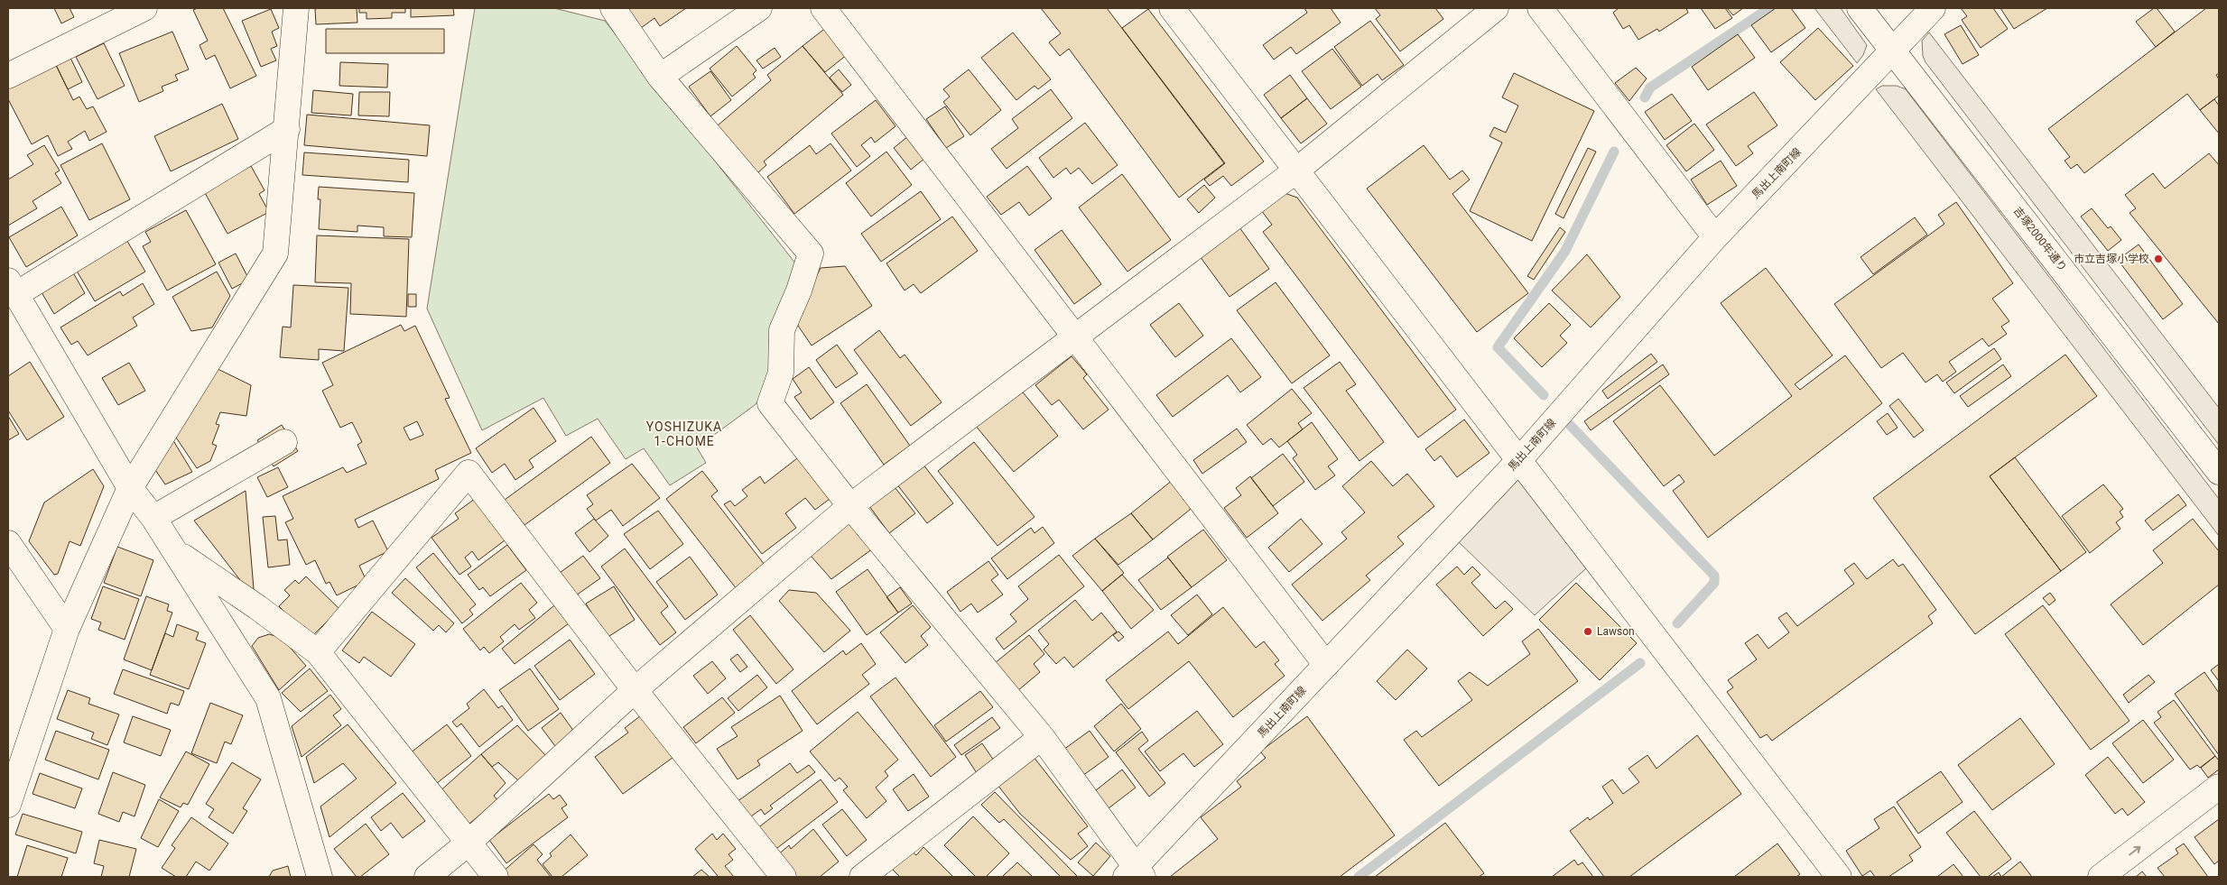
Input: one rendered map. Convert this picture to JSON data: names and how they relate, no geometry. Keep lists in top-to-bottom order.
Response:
{
  "streets": {
    "street": ["馬出上南町線", "吉塚2000年通り"]
  },
  "crossings": [
    ["馬出上南町線", "吉塚2000年通り"]
  ],
  "districts": ["YOSHIZUKA 1-CHOME"],
  "places": ["市立吉塚小学校", "Lawson"]
}
